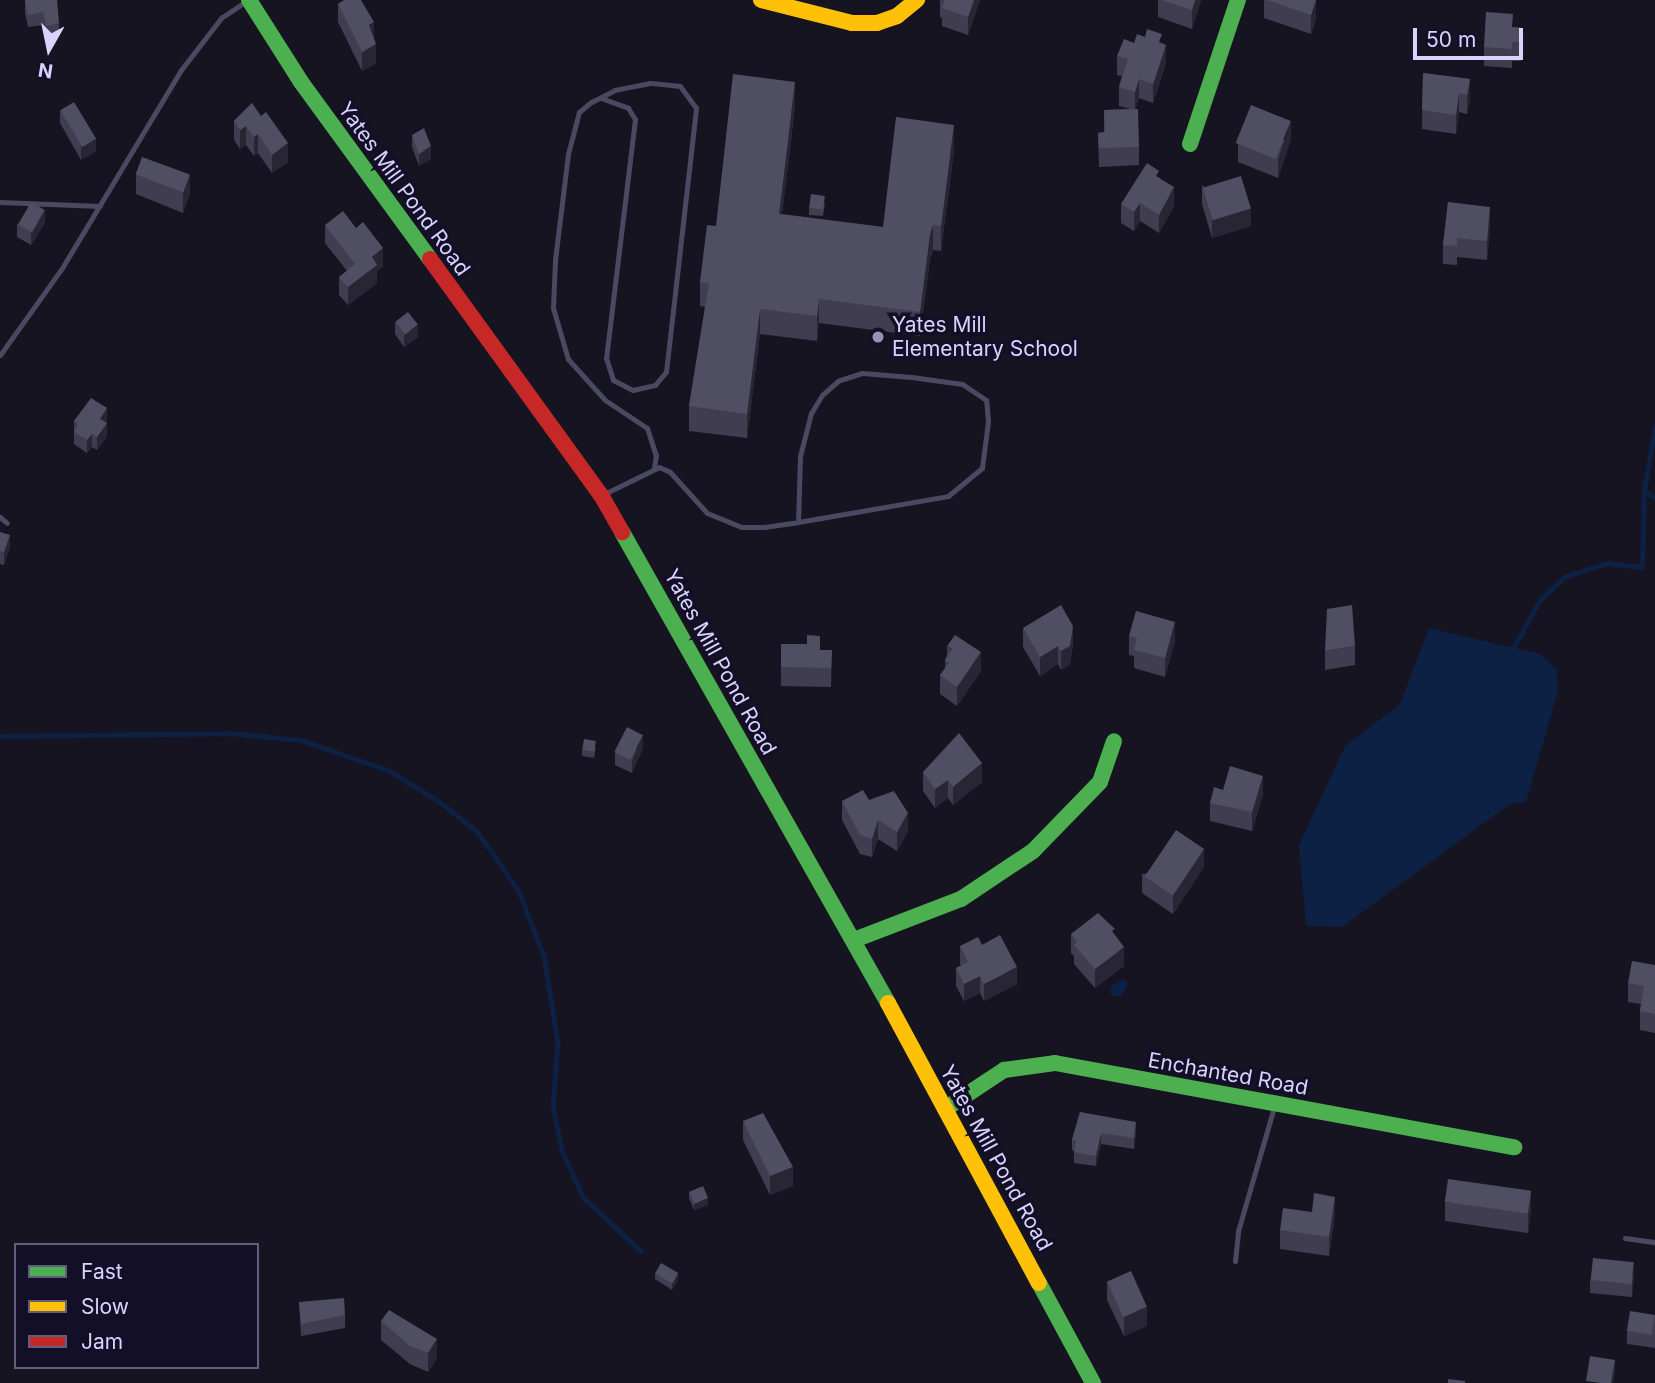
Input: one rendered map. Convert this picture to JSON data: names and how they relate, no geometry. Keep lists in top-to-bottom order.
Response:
{
  "streets": {
    "street": ["Yates Mill Pond Road", "Enchanted Road"]
  },
  "crossings": [
    ["Yates Mill Pond Road", "Enchanted Road"]
  ],
  "places": ["Yates Mill Elementary School"],
  "legend": ["Fast", "Slow", "Jam"],
  "scale_bar": "50 m",
  "north": "bottom"
}
